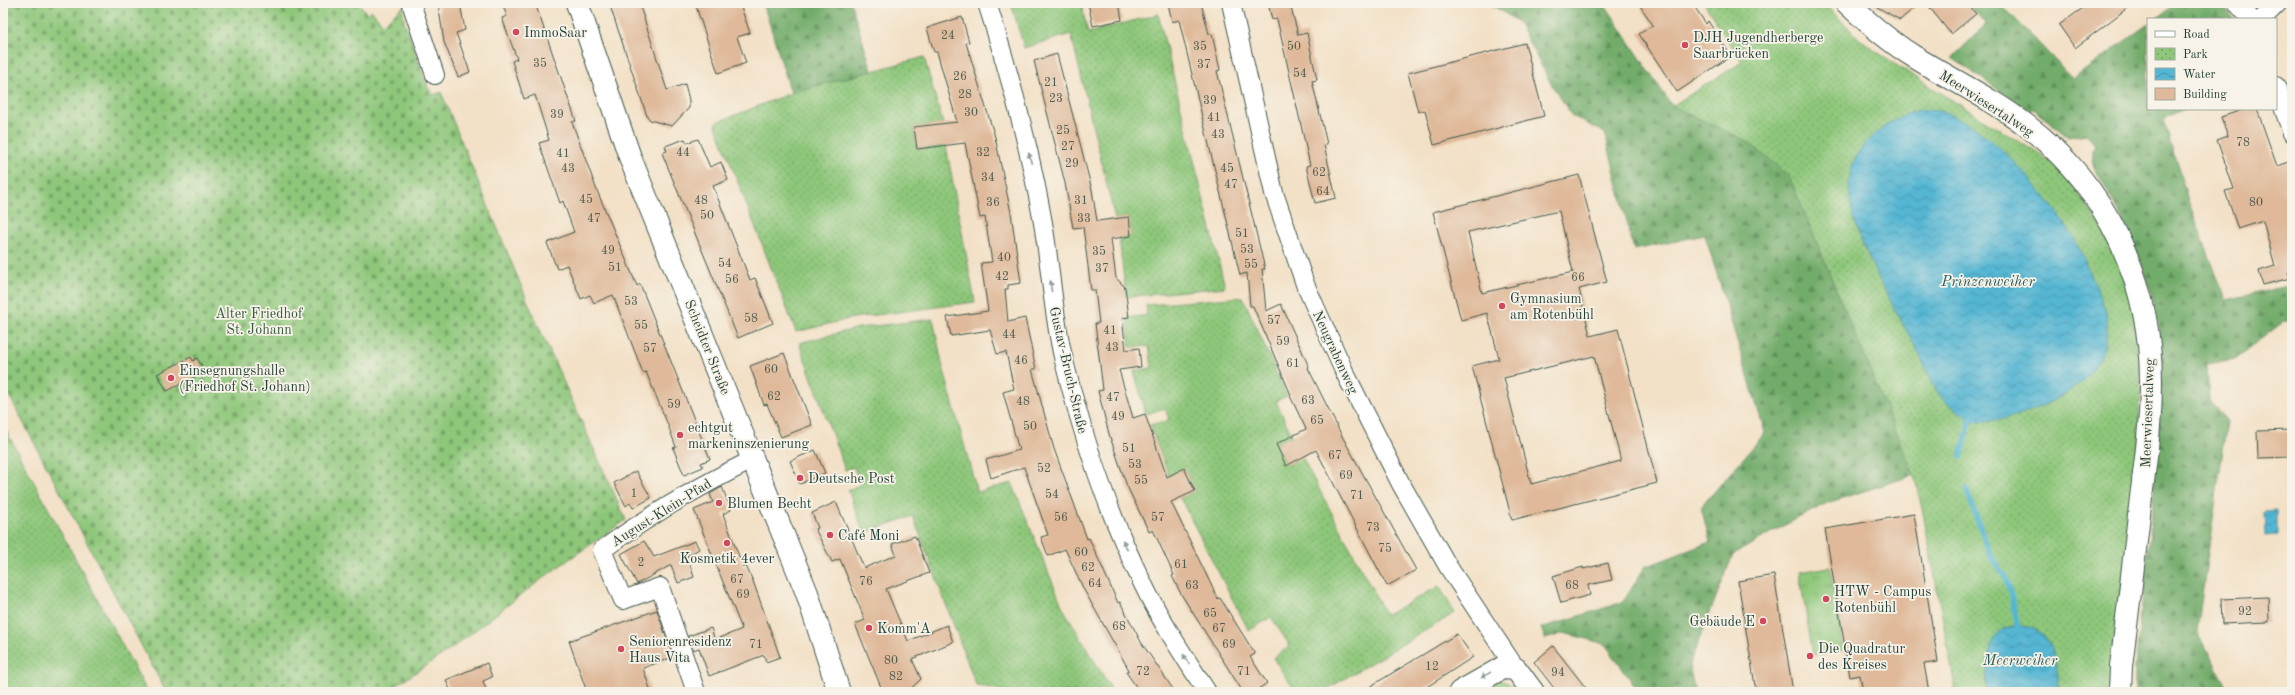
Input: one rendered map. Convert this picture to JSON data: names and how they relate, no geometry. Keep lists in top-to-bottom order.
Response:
{
  "streets": {
    "main road": ["Meerwiesertalweg", "Scheidter Straße"],
    "street": ["Neugrabenweg", "Gustav-Bruch-Straße", "August-Klein-Pfad"]
  },
  "crossings": [
    ["Scheidter Straße", "August-Klein-Pfad"]
  ],
  "one_way": ["Gustav-Bruch-Straße"],
  "water": ["Prinzenweiher", "Meerweiher"],
  "parks": ["Alter Friedhof St. Johann"],
  "places": [
    "ImmoSaar",
    "DJH Jugendherberge Saarbrücken",
    "Gymnasium am Rotenbühl",
    "Einsegnungshalle (Friedhof St. Johann)",
    "echtgut markeninszenierung",
    "Deutsche Post",
    "Blumen Becht",
    "Café Moni",
    "Kosmetik 4ever",
    "HTW - Campus Rotenbühl",
    "Gebäude E",
    "Komm'A",
    "Seniorenresidenz Haus Vita",
    "Die Quadratur des Kreises"
  ],
  "house_numbers": [
    "24",
    "35",
    "50",
    "35",
    "37",
    "54",
    "26",
    "21",
    "28",
    "23",
    "39",
    "30",
    "39",
    "41",
    "25",
    "43",
    "78",
    "27",
    "44",
    "32",
    "41",
    "29",
    "43",
    "45",
    "62",
    "34",
    "47",
    "64",
    "45",
    "48",
    "31",
    "36",
    "80",
    "50",
    "47",
    "33",
    "51",
    "53",
    "49",
    "35",
    "40",
    "54",
    "55",
    "51",
    "37",
    "42",
    "66",
    "56",
    "53",
    "58",
    "57",
    "55",
    "41",
    "44",
    "59",
    "43",
    "57",
    "46",
    "61",
    "60",
    "62",
    "47",
    "63",
    "48",
    "59",
    "49",
    "65",
    "50",
    "51",
    "67",
    "53",
    "52",
    "69",
    "55",
    "1",
    "54",
    "71",
    "56",
    "57",
    "73",
    "75",
    "60",
    "2",
    "61",
    "62",
    "67",
    "76",
    "64",
    "63",
    "68",
    "69",
    "92",
    "65",
    "68",
    "67",
    "71",
    "69",
    "80",
    "12",
    "72",
    "71",
    "94",
    "82"
  ],
  "legend": [
    "Road",
    "Park",
    "Water",
    "Building"
  ]
}
